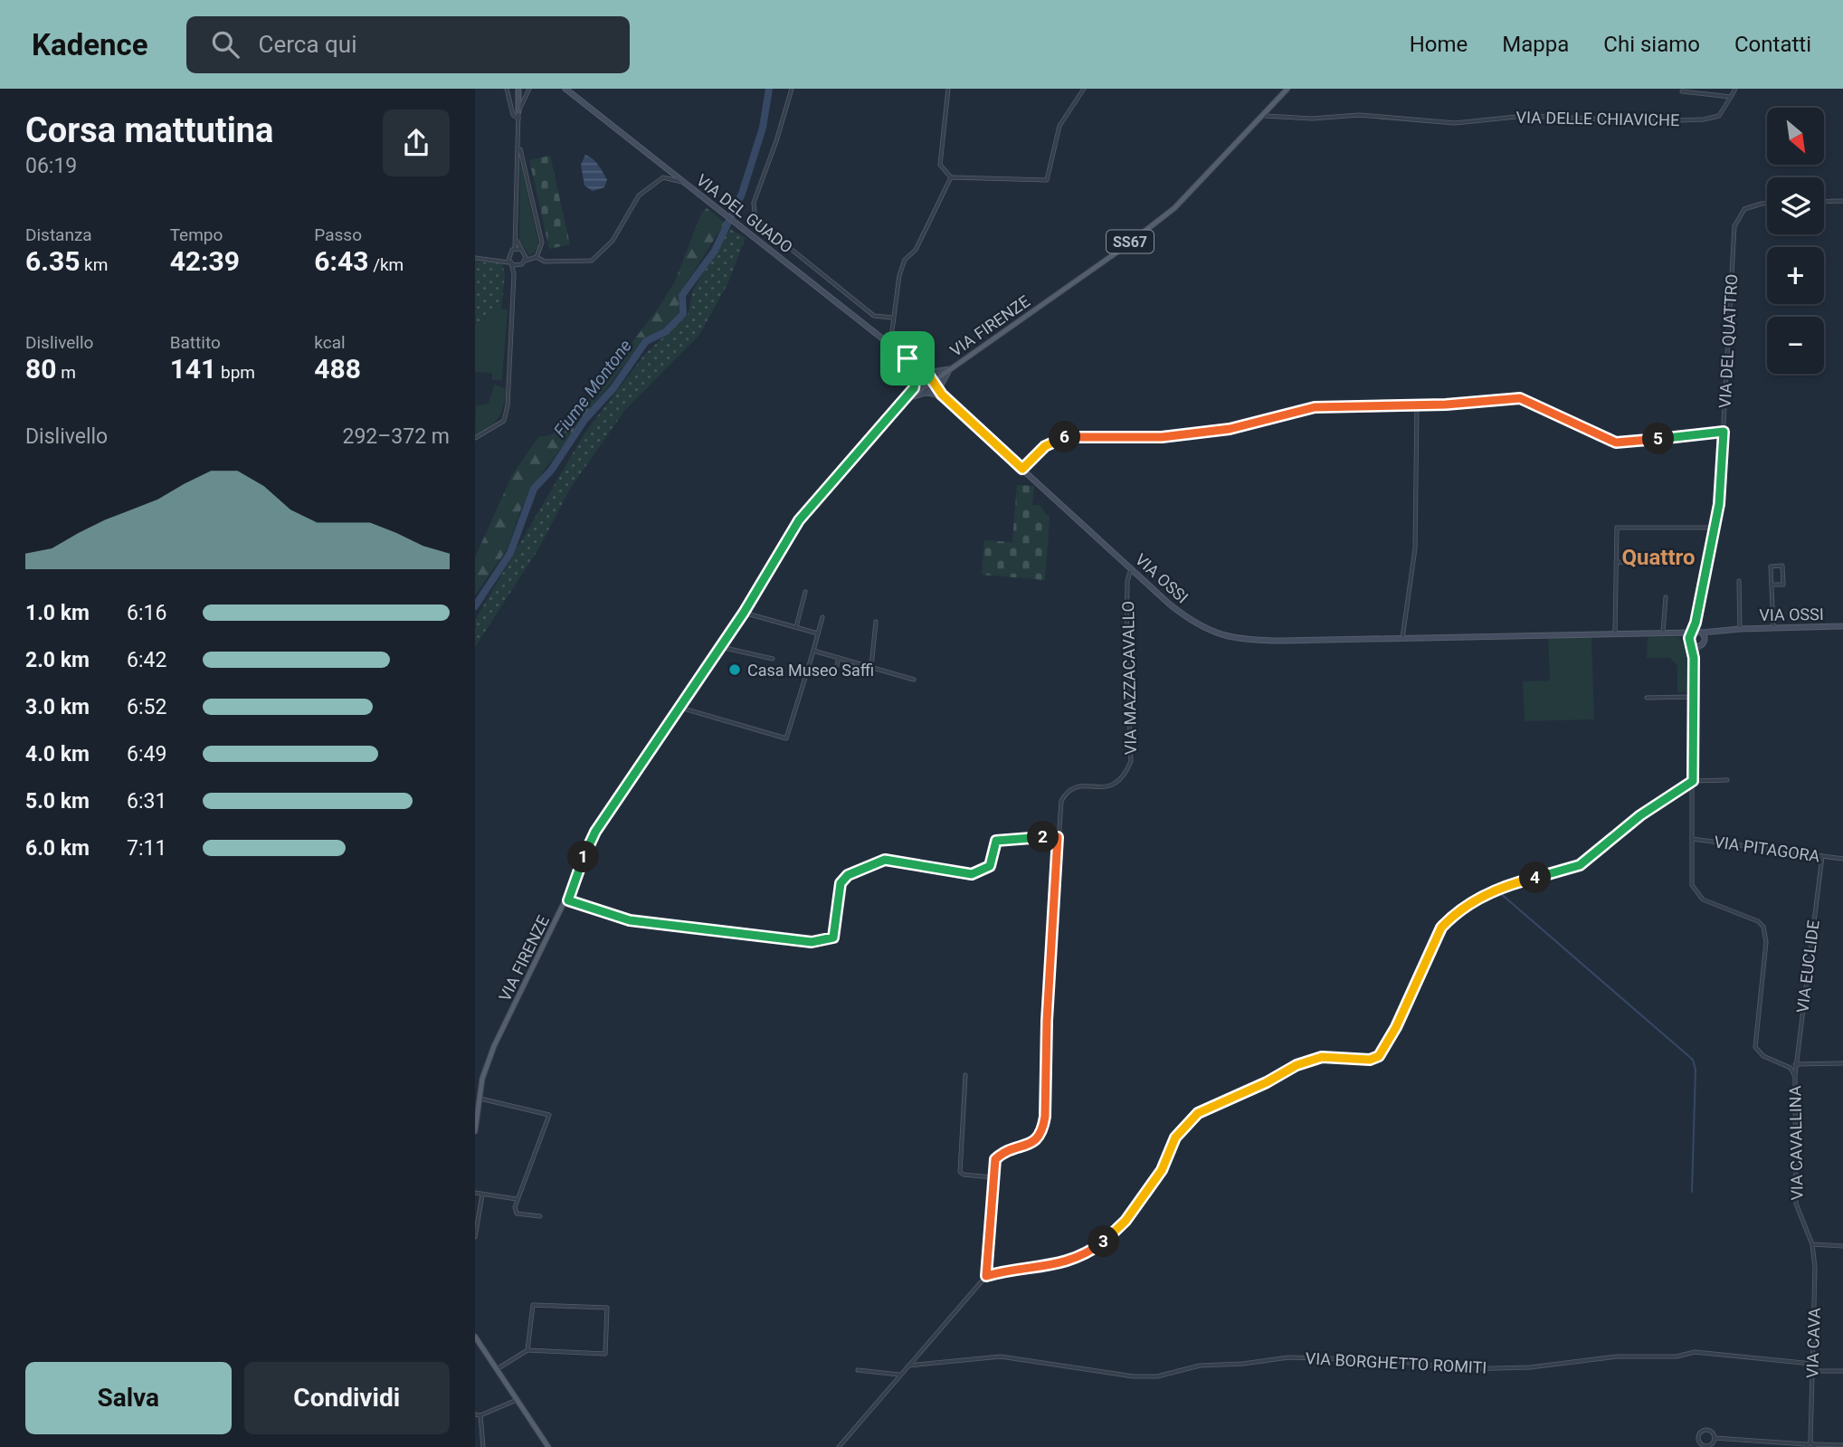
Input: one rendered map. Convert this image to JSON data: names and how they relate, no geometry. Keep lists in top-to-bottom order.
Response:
{
  "streets": {
    "main road": ["SS67", "VIA FIRENZE"],
    "street": [
      "VIA DELLE CHIAVICHE",
      "VIA DEL GUADO",
      "VIA DEL QUATTRO",
      "VIA OSSI",
      "VIA MAZZACAVALLO",
      "VIA PITAGORA",
      "VIA EUCLIDE",
      "VIA CAVALLINA",
      "VIA CAVA",
      "VIA BORGHETTO ROMITI"
    ]
  },
  "crossings": [
    ["VIA DELLE CHIAVICHE", "VIA FIRENZE"],
    ["VIA DEL GUADO", "VIA FIRENZE"],
    ["VIA DEL GUADO", "VIA OSSI"],
    ["VIA FIRENZE", "VIA OSSI"],
    ["VIA DEL QUATTRO", "VIA OSSI"],
    ["VIA OSSI", "VIA MAZZACAVALLO"],
    ["VIA OSSI", "VIA CAVALLINA"],
    ["VIA PITAGORA", "VIA EUCLIDE"],
    ["VIA PITAGORA", "VIA CAVALLINA"],
    ["VIA EUCLIDE", "VIA CAVALLINA"],
    ["VIA CAVALLINA", "VIA CAVA"],
    ["VIA CAVA", "VIA BORGHETTO ROMITI"]
  ],
  "districts": ["Quattro"],
  "water": ["Fiume Montone"],
  "places": ["Casa Museo Saffi"],
  "north": "bottom right",
  "page": {
    "header": "Kadence",
    "search": "Cerca qui",
    "nav": [
      "Home",
      "Mappa",
      "Chi siamo",
      "Contatti"
    ],
    "heading": ["Corsa mattutina", "06:19"],
    "map_buttons": ["+", "−"],
    "stats": [
      ["Distanza", "6.35 km"],
      ["Tempo", "42:39"],
      ["Passo", "6:43 /km"],
      ["Dislivello", "80 m"],
      ["Battito", "141 bpm"],
      ["kcal", "488"]
    ],
    "chart": ["Dislivello", "292–372 m"],
    "pins": [
      "6",
      "5",
      "2",
      "1",
      "4",
      "3"
    ],
    "list": [
      {
        "name": "1.0 km",
        "note": "6:16"
      },
      {
        "name": "2.0 km",
        "note": "6:42"
      },
      {
        "name": "3.0 km",
        "note": "6:52"
      },
      {
        "name": "4.0 km",
        "note": "6:49"
      },
      {
        "name": "5.0 km",
        "note": "6:31"
      },
      {
        "name": "6.0 km",
        "note": "7:11"
      }
    ],
    "buttons": ["Salva", "Condividi"]
  }
}
